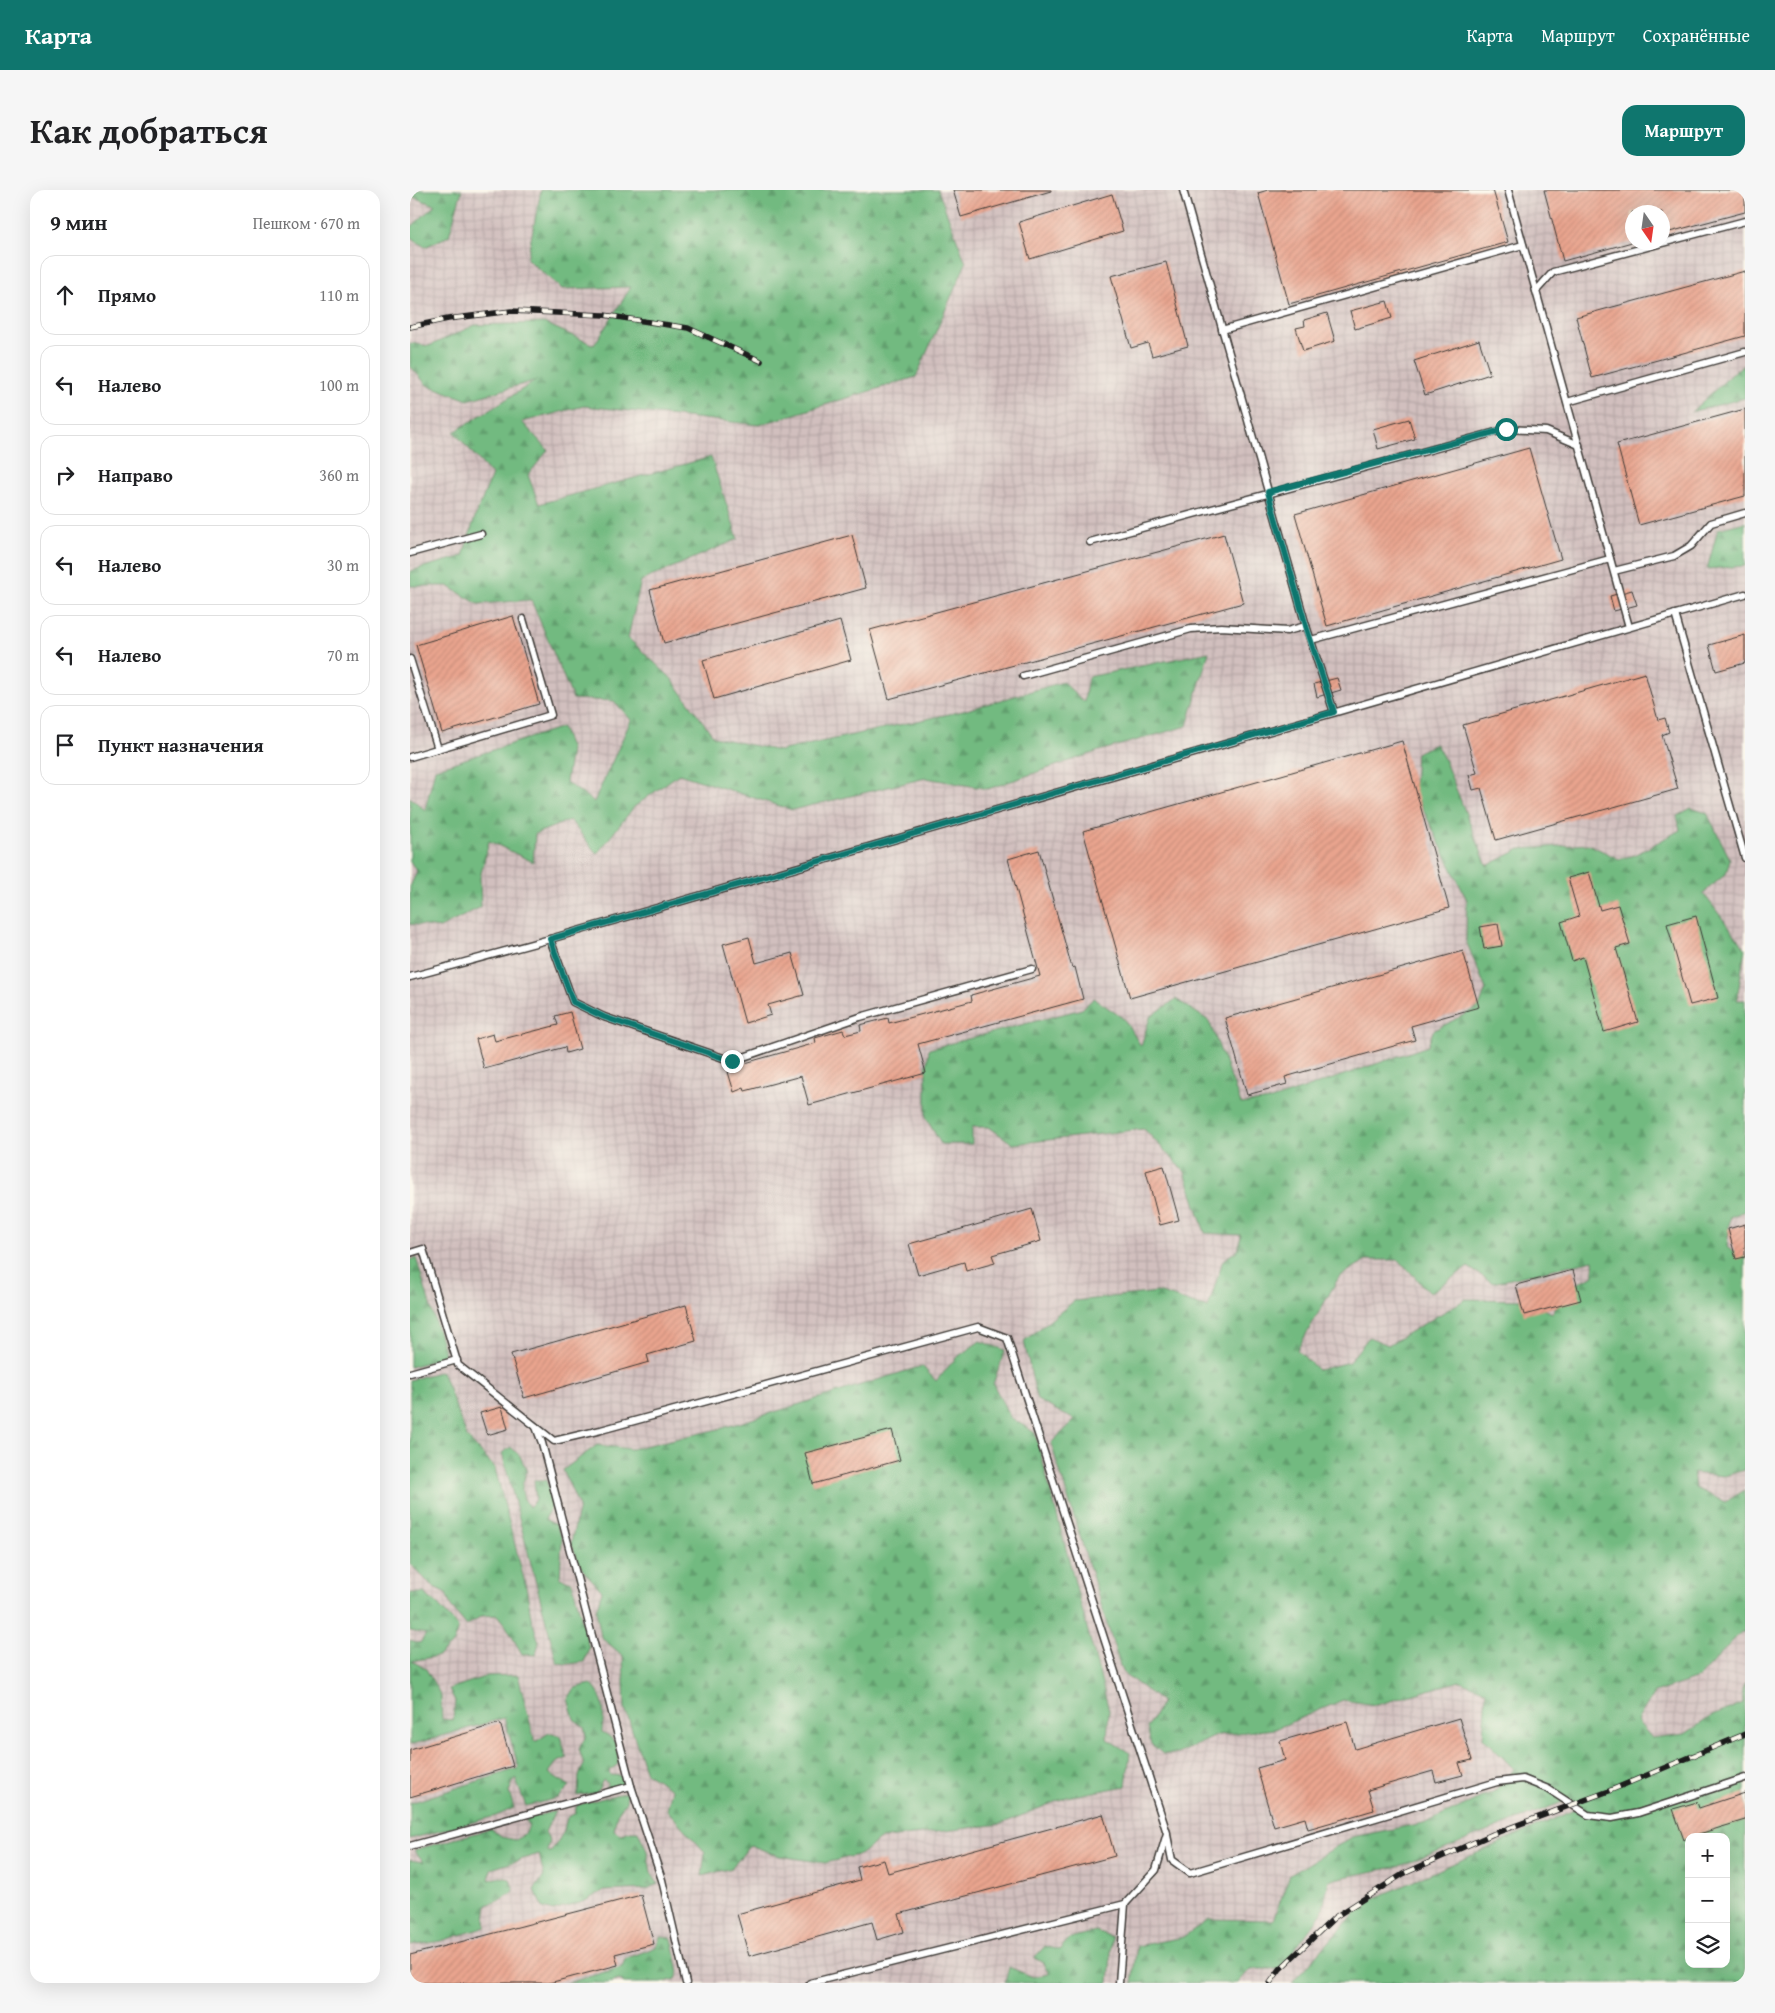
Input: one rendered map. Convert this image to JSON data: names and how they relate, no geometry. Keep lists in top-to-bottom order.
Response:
{
  "north": "bottom",
  "page": {
    "header": "Карта",
    "nav": ["Карта", "Маршрут", "Сохранённые"],
    "title": "Как добраться",
    "buttons": "Маршрут",
    "heading": ["9 мин", "Пешком · 670 m"],
    "list": [
      ["Прямо", "110 m"],
      ["Налево", "100 m"],
      ["Направо", "360 m"],
      ["Налево", "30 m"],
      ["Налево", "70 m"],
      "Пункт назначения"
    ],
    "map_buttons": ["+", "−"]
  }
}
